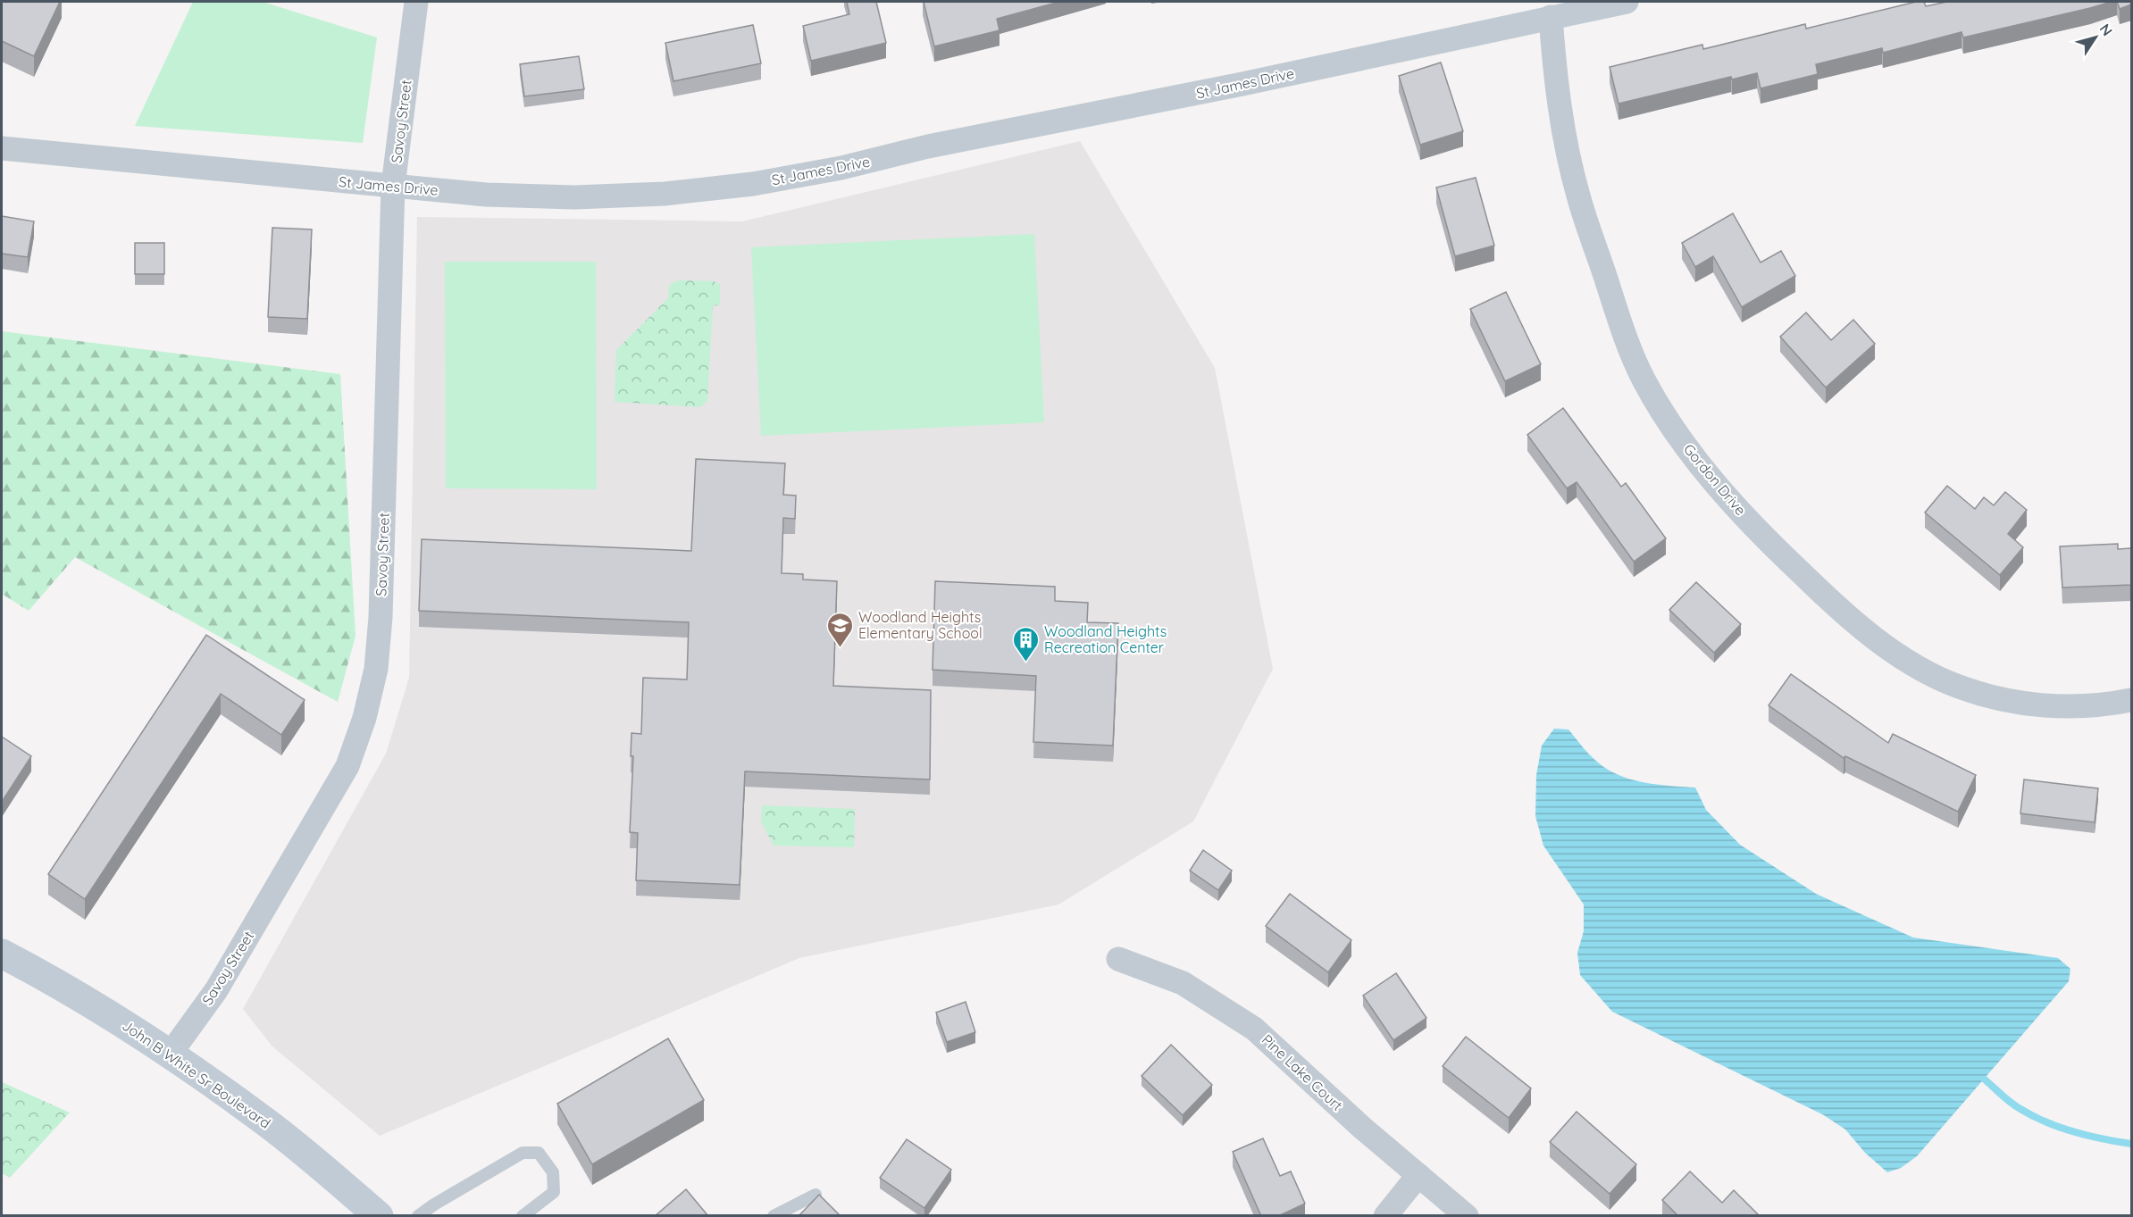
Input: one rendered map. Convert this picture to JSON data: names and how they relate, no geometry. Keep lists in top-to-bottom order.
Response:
{
  "streets": {
    "main road": ["John B White Sr Boulevard"],
    "street": [
      "St James Drive",
      "Savoy Street",
      "Gordon Drive",
      "Pine Lake Court"
    ]
  },
  "crossings": [
    ["St James Drive", "Savoy Street"],
    ["St James Drive", "Gordon Drive"],
    ["Savoy Street", "John B White Sr Boulevard"]
  ],
  "places": {
    "school or university": ["Woodland Heights Elementary School"],
    "building": ["Woodland Heights Recreation Center"]
  },
  "north": "top right"
}
